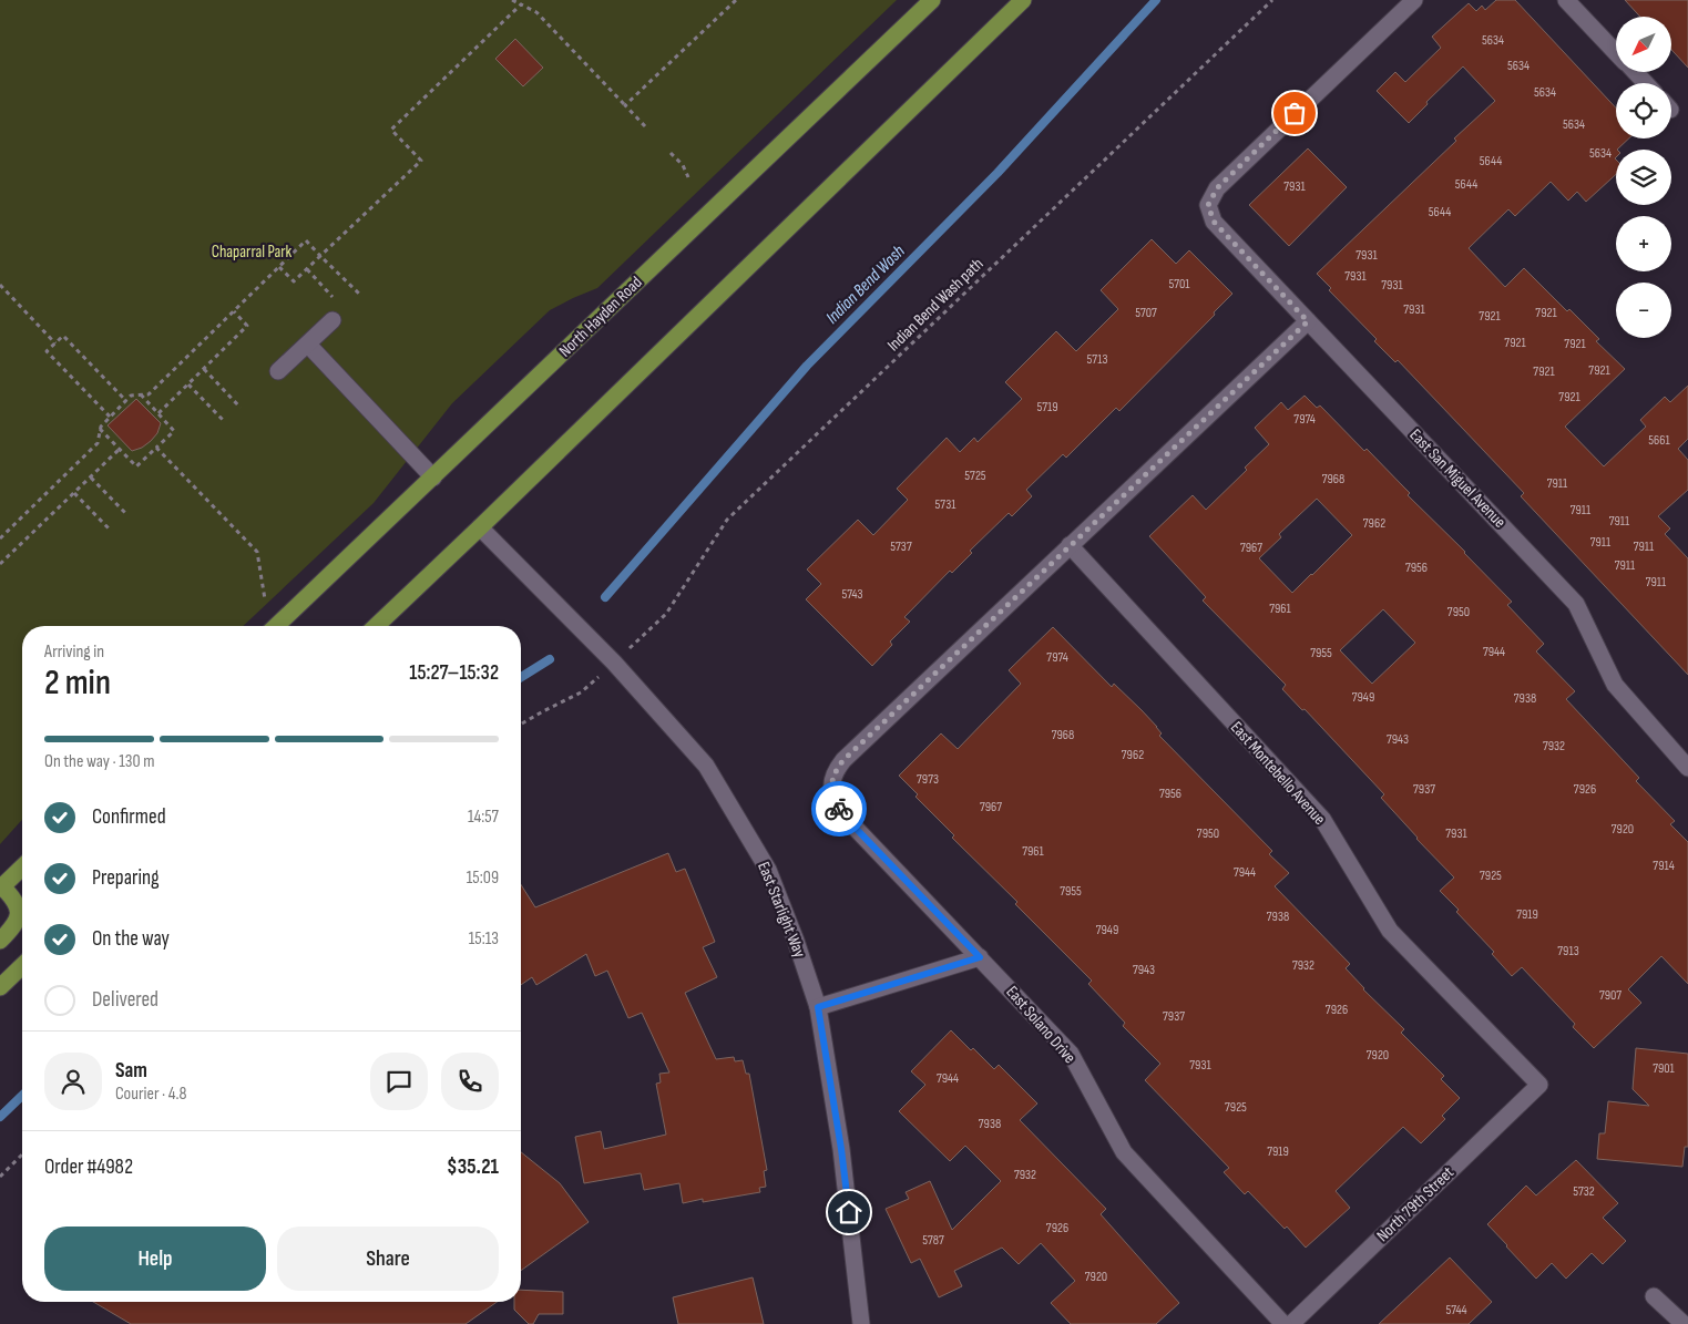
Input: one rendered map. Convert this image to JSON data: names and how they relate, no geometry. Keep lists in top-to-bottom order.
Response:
{
  "streets": {
    "main road": ["North Hayden Road"],
    "street": [
      "East San Miguel Avenue",
      "East Montebello Avenue",
      "East Starlight Way",
      "East Solano Drive",
      "North 79th Street"
    ],
    "path": ["Indian Bend Wash path"]
  },
  "crossings": [
    ["East Montebello Avenue", "East Solano Drive"],
    ["East Montebello Avenue", "North 79th Street"]
  ],
  "water": ["Indian Bend Wash"],
  "parks": ["Chaparral Park"],
  "house_numbers": [
    "5634",
    "5634",
    "5634",
    "5634",
    "5634",
    "5644",
    "5644",
    "7931",
    "5644",
    "7931",
    "7931",
    "5701",
    "7931",
    "7931",
    "5707",
    "7921",
    "7921",
    "7921",
    "7921",
    "5713",
    "7921",
    "7921",
    "7921",
    "5719",
    "7974",
    "5661",
    "5725",
    "7968",
    "7911",
    "5731",
    "7911",
    "7911",
    "7962",
    "7911",
    "5737",
    "7911",
    "7967",
    "7911",
    "7956",
    "7911",
    "5743",
    "7961",
    "7950",
    "7944",
    "7955",
    "7974",
    "7949",
    "7938",
    "7968",
    "7943",
    "7932",
    "7962",
    "7973",
    "7937",
    "7926",
    "7956",
    "7967",
    "7920",
    "7950",
    "7931",
    "7961",
    "7914",
    "7944",
    "7925",
    "7955",
    "7919",
    "7938",
    "7949",
    "7913",
    "7932",
    "7943",
    "7907",
    "7926",
    "7937",
    "7920",
    "7931",
    "7901",
    "7944",
    "7925",
    "7938",
    "7919",
    "7932",
    "5732",
    "7926",
    "5787",
    "7920",
    "5744"
  ],
  "north": "bottom left",
  "page": {
    "map_buttons": ["+", "−"],
    "heading": ["2 min", "Arriving in", "15:27–15:32"],
    "panel": [
      "Sam",
      "Courier · 4.8",
      "Order #4982",
      "$35.21"
    ],
    "bar": "On the way · 130 m",
    "list": [
      ["Confirmed", "14:57"],
      ["Preparing", "15:09"],
      ["On the way", "15:13"],
      "Delivered"
    ],
    "buttons": ["Help", "Share"]
  }
}
